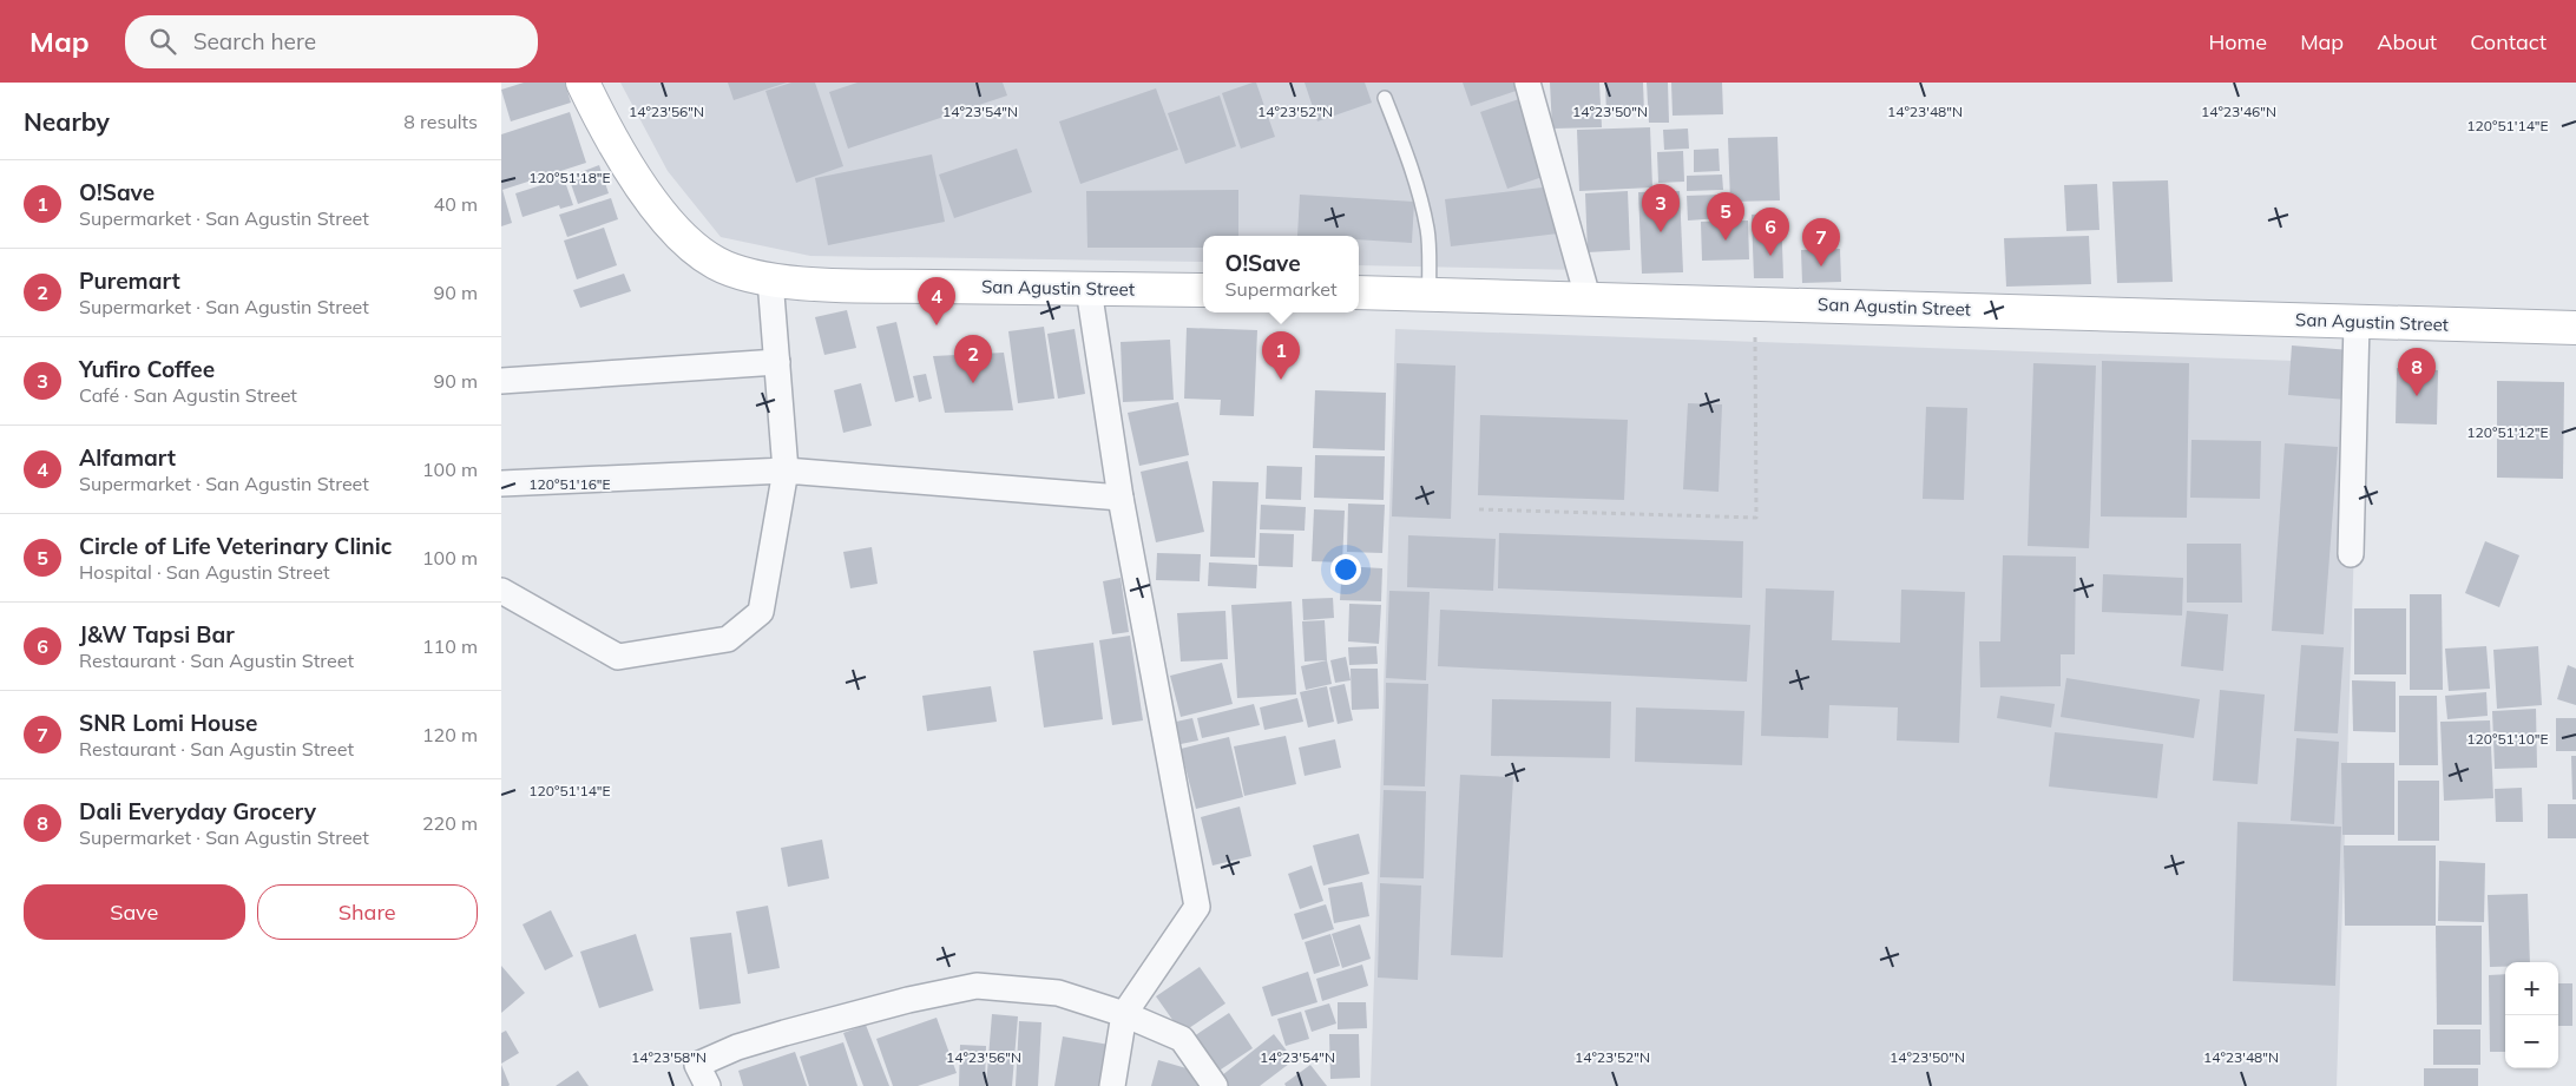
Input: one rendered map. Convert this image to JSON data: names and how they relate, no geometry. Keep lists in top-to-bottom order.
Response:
{
  "streets": {
    "main road": ["San Agustin Street"]
  },
  "page": {
    "header": "Map",
    "search": "Search here",
    "nav": [
      "Home",
      "Map",
      "About",
      "Contact"
    ],
    "heading": ["Nearby", "8 results"],
    "list": [
      {
        "mark": "1",
        "name": "O!Save",
        "note": "Supermarket · San Agustin Street",
        "value": "40 m"
      },
      {
        "mark": "2",
        "name": "Puremart",
        "note": "Supermarket · San Agustin Street",
        "value": "90 m"
      },
      {
        "mark": "3",
        "name": "Yufiro Coffee",
        "note": "Café · San Agustin Street",
        "value": "90 m"
      },
      {
        "mark": "4",
        "name": "Alfamart",
        "note": "Supermarket · San Agustin Street",
        "value": "100 m"
      },
      {
        "mark": "5",
        "name": "Circle of Life Veterinary Clinic",
        "note": "Hospital · San Agustin Street",
        "value": "100 m"
      },
      {
        "mark": "6",
        "name": "J&W Tapsi Bar",
        "note": "Restaurant · San Agustin Street",
        "value": "110 m"
      },
      {
        "mark": "7",
        "name": "SNR Lomi House",
        "note": "Restaurant · San Agustin Street",
        "value": "120 m"
      },
      {
        "mark": "8",
        "name": "Dali Everyday Grocery",
        "note": "Supermarket · San Agustin Street",
        "value": "220 m"
      }
    ],
    "pins": [
      "3",
      "5",
      "6",
      "7",
      "4",
      "1",
      "2",
      "8"
    ],
    "popup": ["O!Save", "Supermarket"],
    "buttons": ["Save", "Share"],
    "map_buttons": ["+", "−"]
  },
  "coordinates": [
    "14°23'56\"N",
    "14°23'54\"N",
    "14°23'52\"N",
    "14°23'50\"N",
    "14°23'48\"N",
    "14°23'46\"N",
    "120°51'14\"E",
    "120°51'18\"E",
    "120°51'12\"E",
    "120°51'16\"E",
    "120°51'10\"E",
    "14°23'58\"N"
  ]
}
